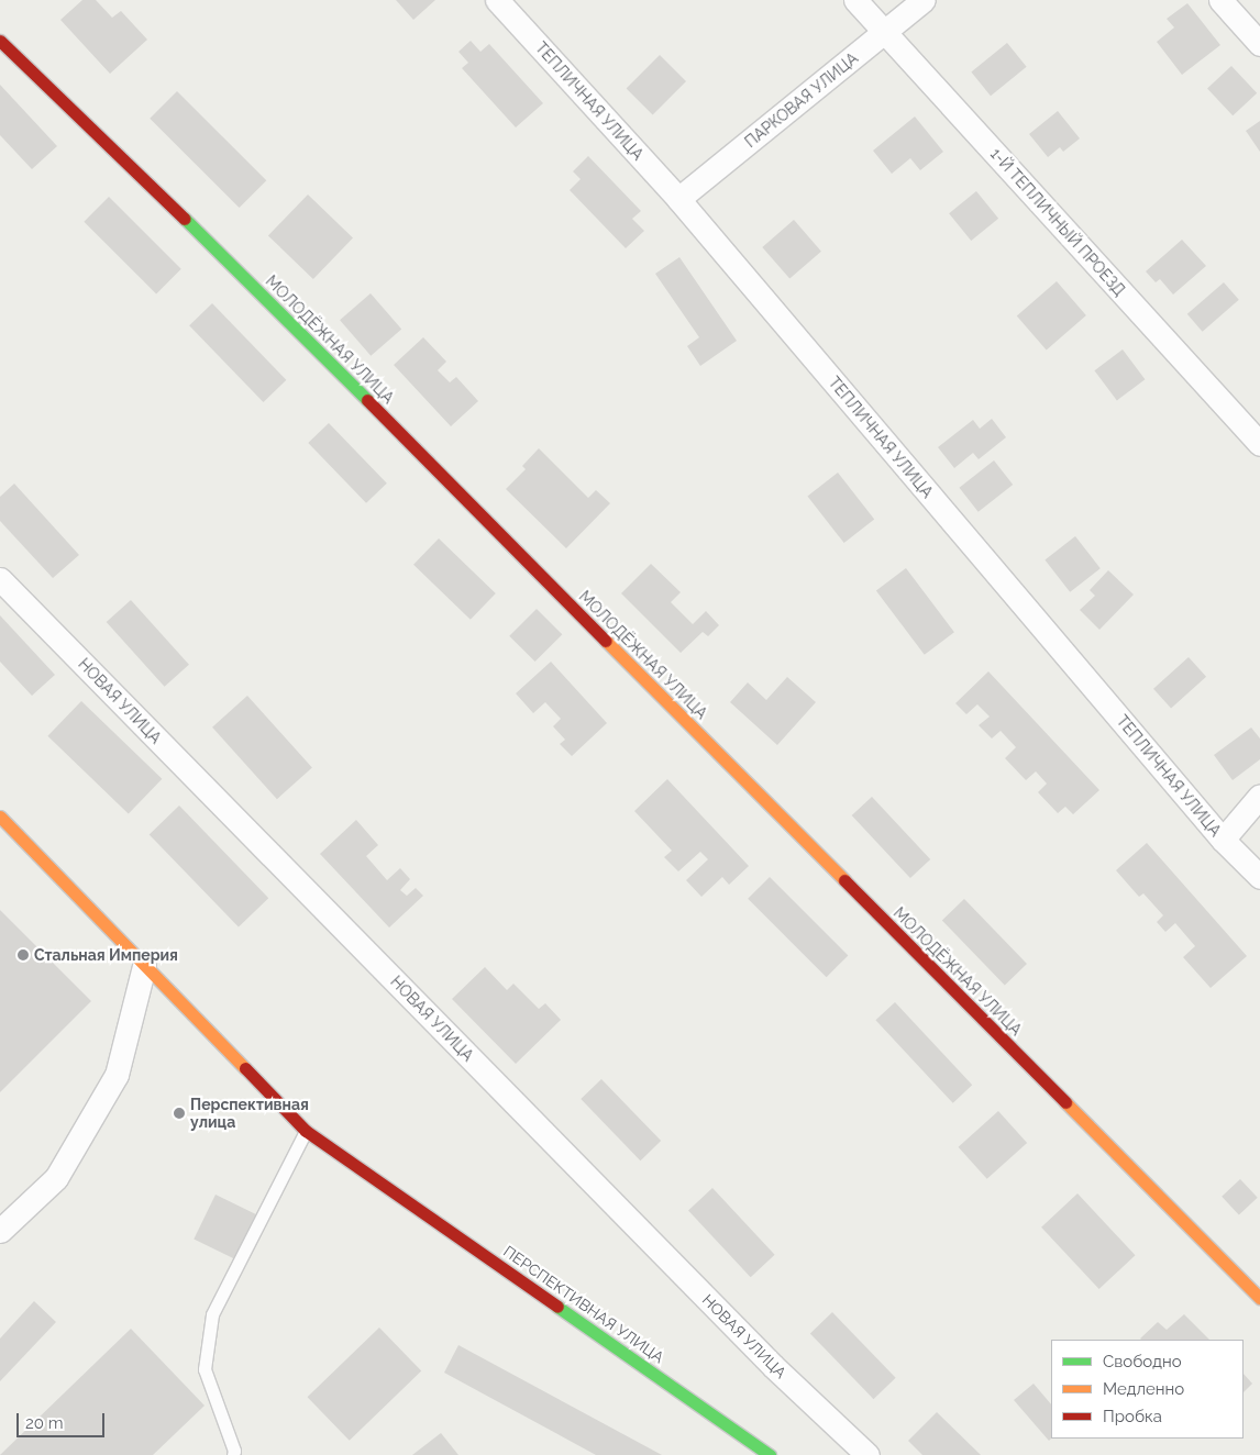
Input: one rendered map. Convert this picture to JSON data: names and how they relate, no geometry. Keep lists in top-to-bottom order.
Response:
{
  "streets": {
    "street": [
      "ПАРКОВАЯ УЛИЦА",
      "ТЕПЛИЧНАЯ УЛИЦА",
      "1-Й ТЕПЛИЧНЫЙ ПРОЕЗД",
      "МОЛОДЁЖНАЯ УЛИЦА",
      "НОВАЯ УЛИЦА",
      "ПЕРСПЕКТИВНАЯ УЛИЦА"
    ]
  },
  "crossings": [
    ["ПАРКОВАЯ УЛИЦА", "ТЕПЛИЧНАЯ УЛИЦА"],
    ["ПАРКОВАЯ УЛИЦА", "1-Й ТЕПЛИЧНЫЙ ПРОЕЗД"]
  ],
  "places": ["Стальная Империя", "Перспективная улица"],
  "legend": ["Свободно", "Медленно", "Пробка"],
  "scale_bar": "20 m"
}
